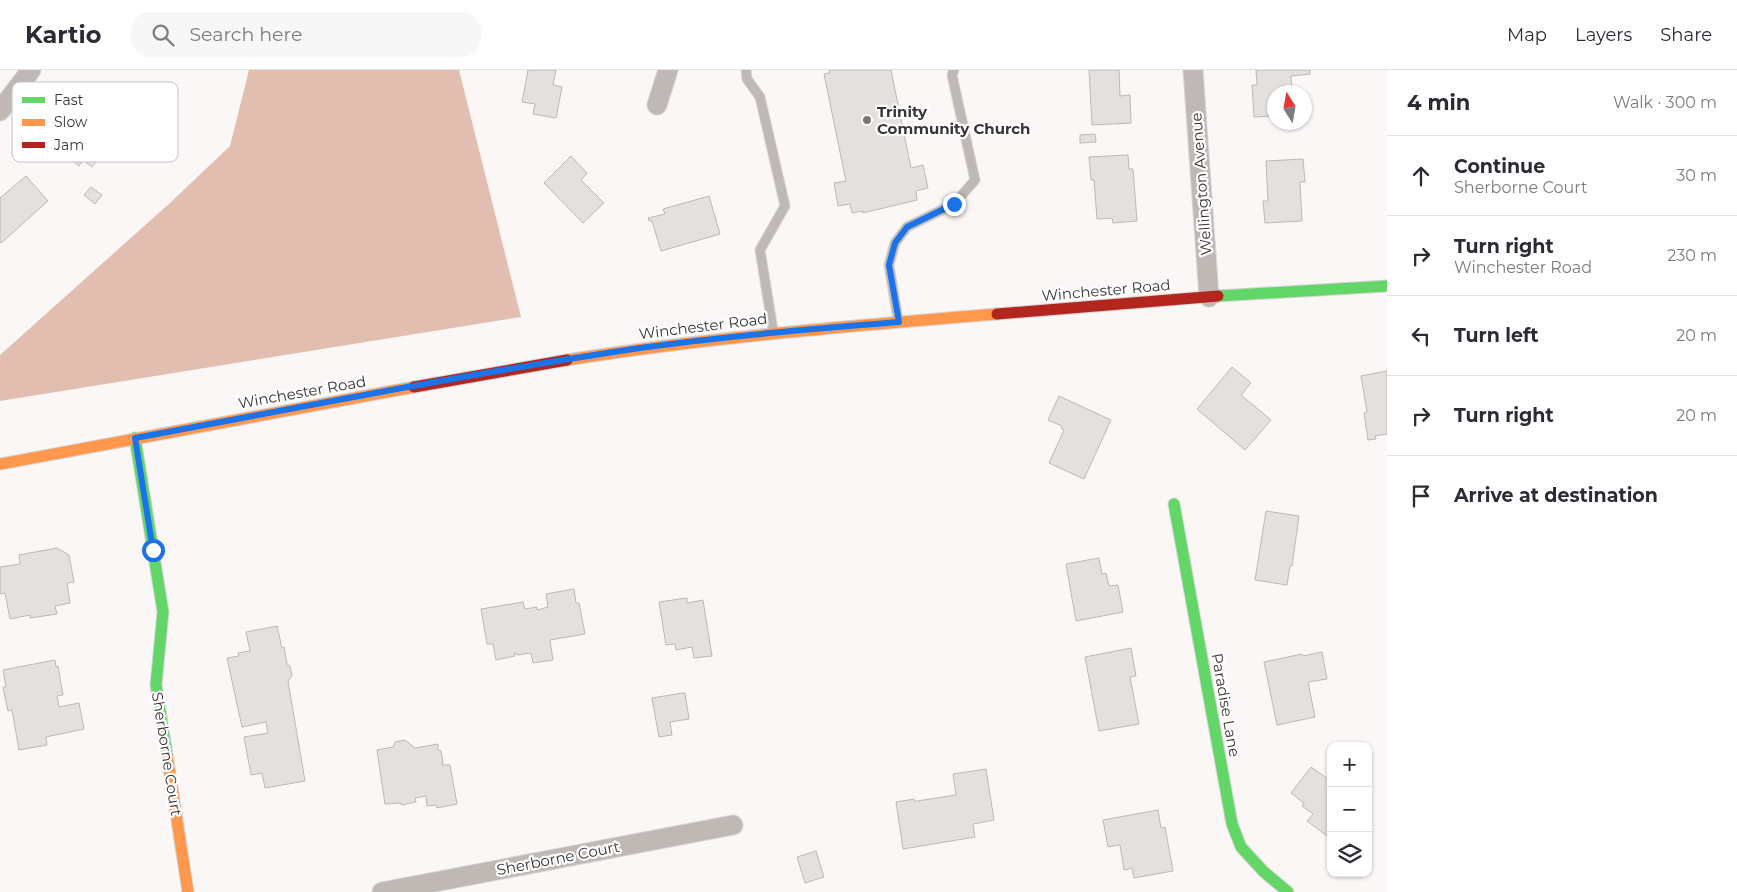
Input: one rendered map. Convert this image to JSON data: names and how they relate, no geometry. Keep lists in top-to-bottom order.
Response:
{
  "streets": {
    "main road": ["Winchester Road", "Paradise Lane", "Sherborne Court"],
    "street": ["Wellington Avenue"]
  },
  "crossings": [
    ["Wellington Avenue", "Winchester Road"],
    ["Winchester Road", "Sherborne Court"]
  ],
  "places": ["Trinity Community Church"],
  "legend": ["Fast", "Slow", "Jam"],
  "north": "top",
  "page": {
    "header": "Kartio",
    "search": "Search here",
    "nav": ["Map", "Layers", "Share"],
    "heading": ["4 min", "Walk · 300 m"],
    "list": [
      ["Continue", "Sherborne Court", "30 m"],
      ["Turn right", "Winchester Road", "230 m"],
      ["Turn left", "20 m"],
      ["Turn right", "20 m"],
      "Arrive at destination"
    ],
    "map_buttons": ["+", "−"]
  }
}
